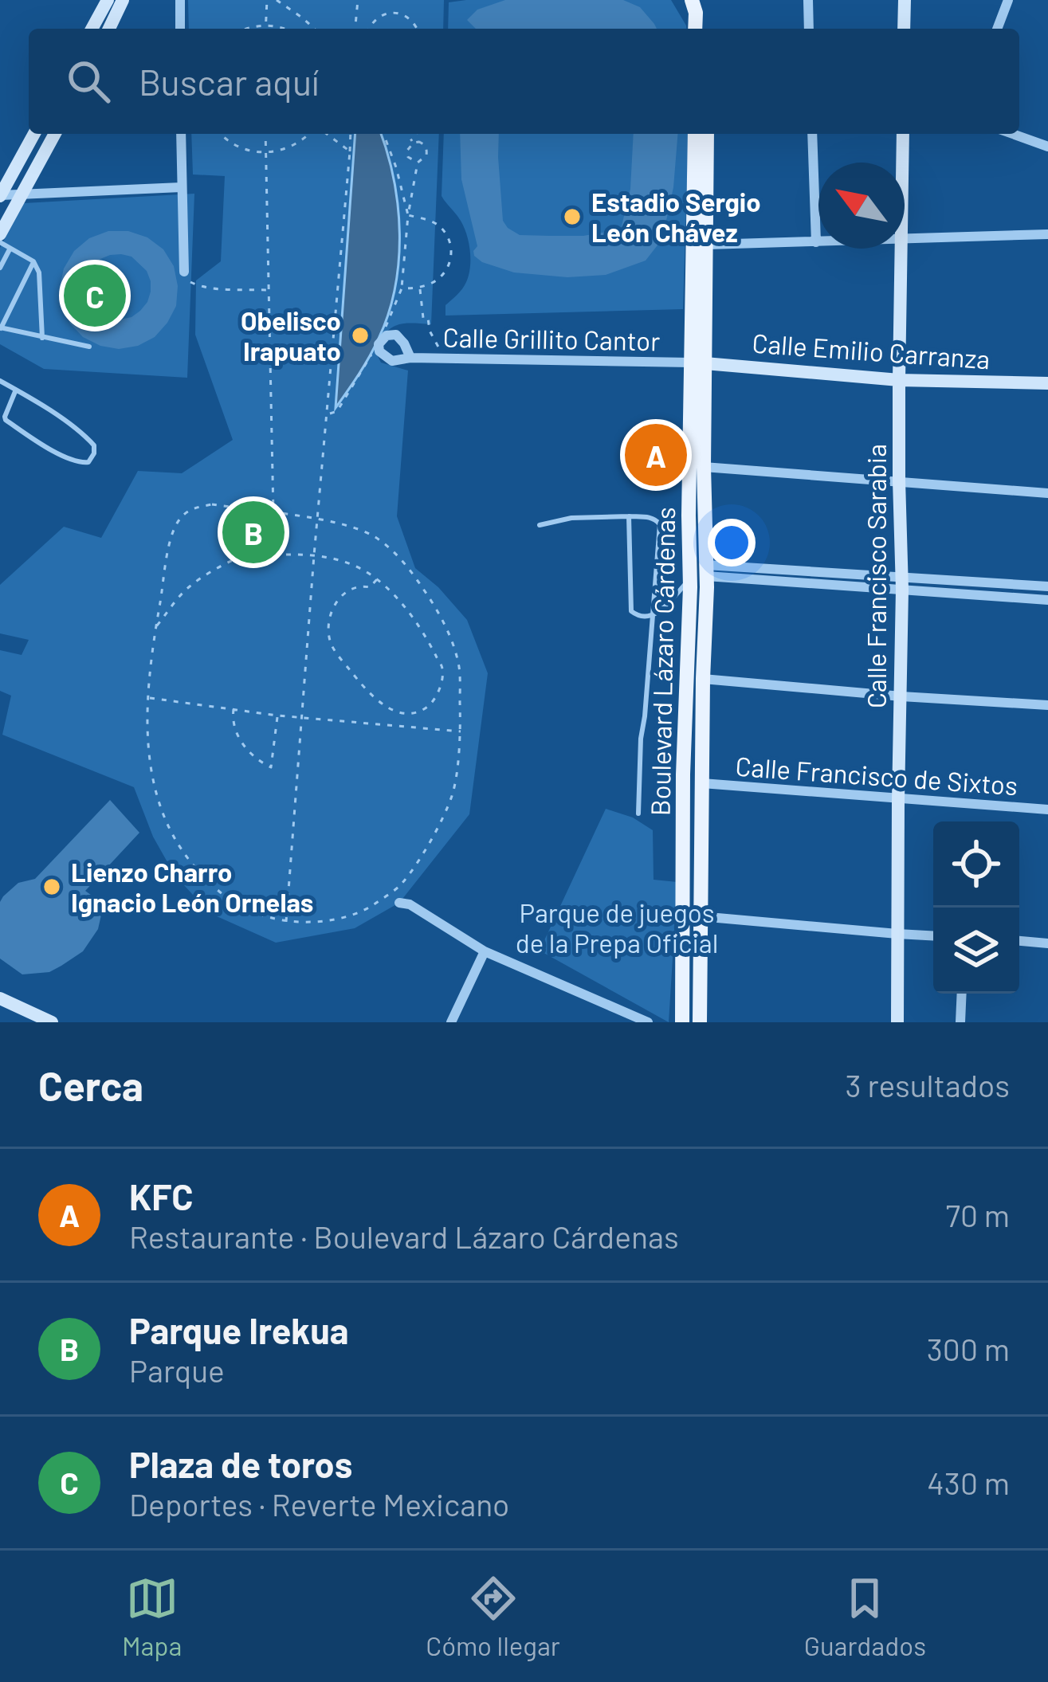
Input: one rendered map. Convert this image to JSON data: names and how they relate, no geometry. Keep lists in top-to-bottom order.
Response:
{
  "streets": {
    "main road": ["Boulevard Lázaro Cárdenas"],
    "street": [
      "Calle Grillito Cantor",
      "Calle Emilio Carranza",
      "Calle Francisco Sarabia",
      "Calle Francisco de Sixtos"
    ]
  },
  "crossings": [
    ["Calle Grillito Cantor", "Calle Emilio Carranza"],
    ["Calle Grillito Cantor", "Boulevard Lázaro Cárdenas"],
    ["Calle Emilio Carranza", "Calle Francisco Sarabia"],
    ["Calle Emilio Carranza", "Boulevard Lázaro Cárdenas"],
    ["Calle Francisco Sarabia", "Calle Francisco de Sixtos"],
    ["Boulevard Lázaro Cárdenas", "Calle Francisco de Sixtos"]
  ],
  "parks": ["Parque de juegos de la Prepa Oficial"],
  "places": ["Estadio Sergio León Chávez", "Obelisco Irapuato", "Lienzo Charro Ignacio León Ornelas"],
  "north": "top left",
  "page": {
    "search": "Buscar aquí",
    "pins": ["C", "A", "B"],
    "heading": ["Cerca", "3 resultados"],
    "list": [
      {
        "mark": "A",
        "name": "KFC",
        "note": "Restaurante · Boulevard Lázaro Cárdenas",
        "value": "70 m"
      },
      {
        "mark": "B",
        "name": "Parque Irekua",
        "note": "Parque",
        "value": "300 m"
      },
      {
        "mark": "C",
        "name": "Plaza de toros",
        "note": "Deportes · Reverte Mexicano",
        "value": "430 m"
      }
    ],
    "nav": ["Mapa", "Cómo llegar", "Guardados"]
  }
}
